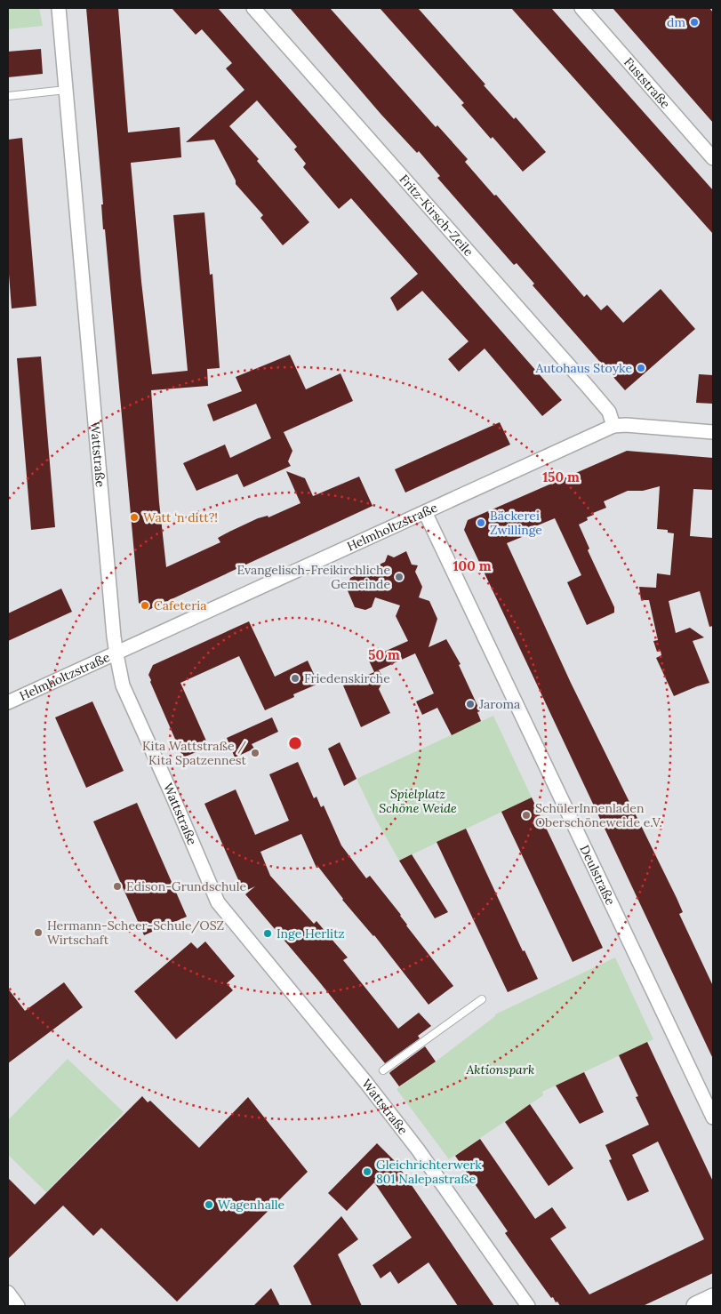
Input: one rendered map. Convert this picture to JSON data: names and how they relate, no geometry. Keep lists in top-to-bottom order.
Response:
{
  "streets": {
    "street": [
      "Fuststraße",
      "Fritz-Kirsch-Zeile",
      "Wattstraße",
      "Helmholtzstraße",
      "Deulstraße"
    ]
  },
  "crossings": [
    ["Fritz-Kirsch-Zeile", "Helmholtzstraße"],
    ["Wattstraße", "Helmholtzstraße"],
    ["Helmholtzstraße", "Deulstraße"]
  ],
  "parks": ["Spielplatz Schöne Weide", "Aktionspark"],
  "places": [
    "dm",
    "Autohaus Stoyke",
    "Watt ‘n ditt?!",
    "Bäckerei Zwillinge",
    "Evangelisch-Freikirchliche Gemeinde",
    "Cafeteria",
    "Friedenskirche",
    "Jaroma",
    "Kita Wattstraße / Kita Spatzennest",
    "SchülerInnenladen Oberschöneweide e.V.",
    "Edison-Grundschule",
    "Hermann-Scheer-Schule/OSZ Wirtschaft",
    "Inge Herlitz",
    "Gleichrichterwerk 801 Nalepastraße",
    "Wagenhalle"
  ],
  "rings": ["150 m", "100 m", "50 m"]
}
